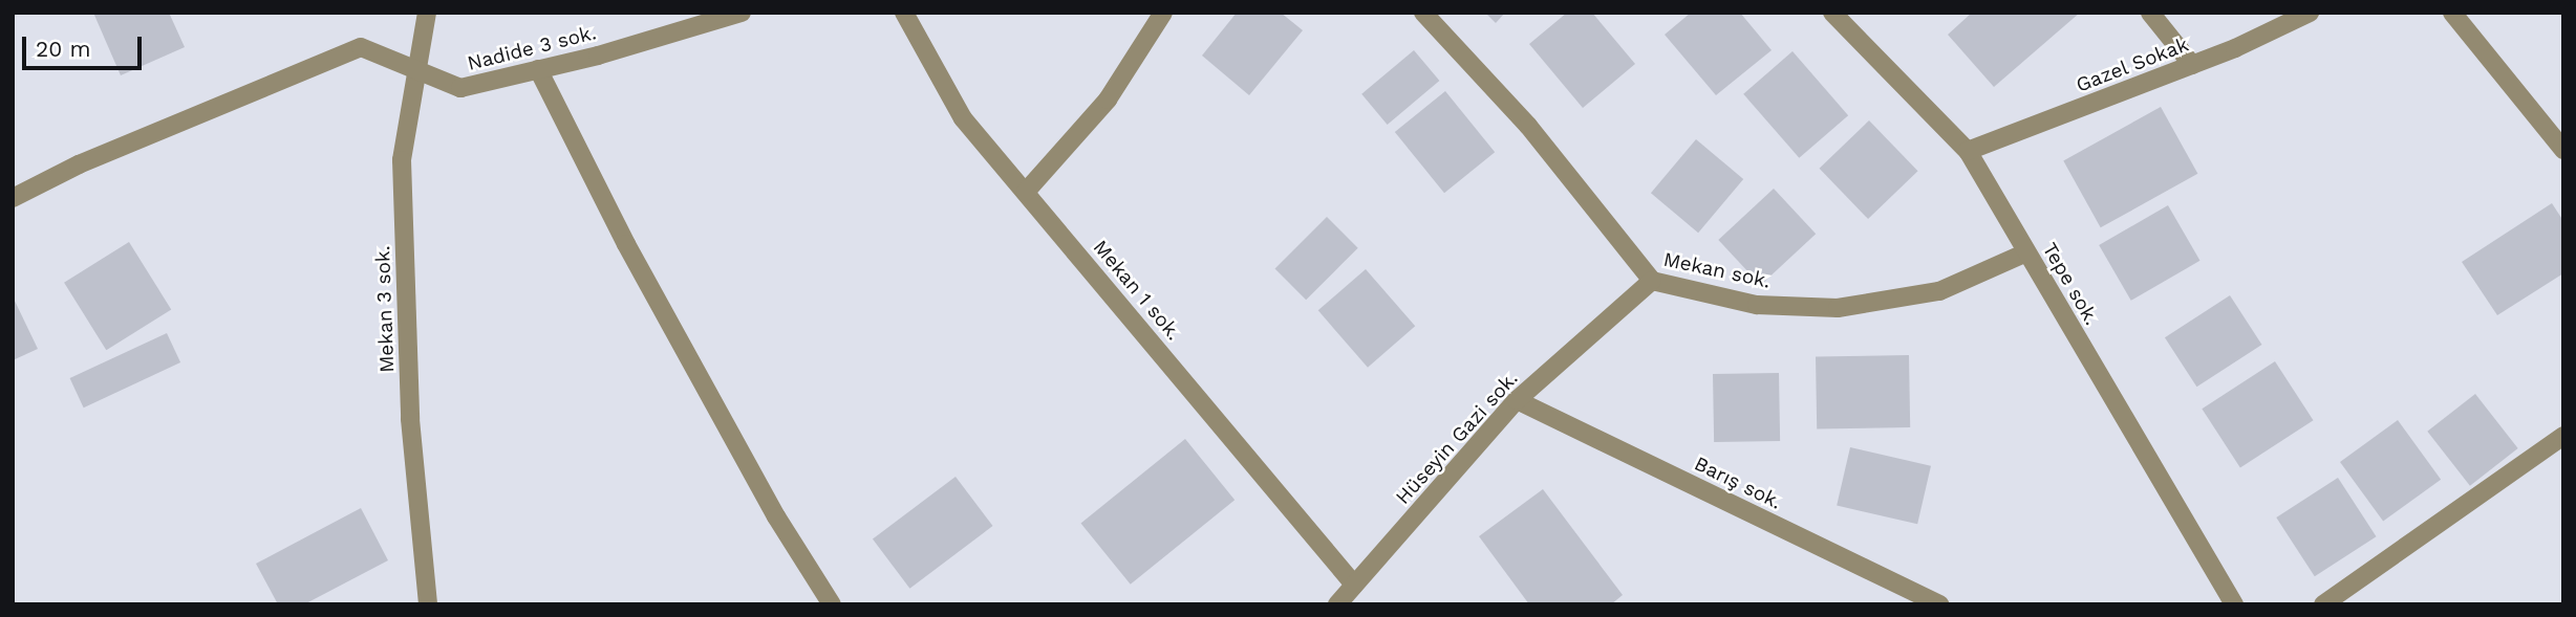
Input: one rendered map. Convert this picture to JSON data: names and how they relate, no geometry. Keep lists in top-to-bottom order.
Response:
{
  "streets": {
    "street": [
      "Nadide 3 sok.",
      "Gazel Sokak",
      "Mekan sok.",
      "Tepe sok.",
      "Mekan 1 sok.",
      "Mekan 3 sok.",
      "Hüseyin Gazi sok.",
      "Barış sok."
    ]
  },
  "crossings": [
    ["Nadide 3 sok.", "Mekan 3 sok."],
    ["Gazel Sokak", "Tepe sok."],
    ["Mekan sok.", "Tepe sok."],
    ["Mekan sok.", "Hüseyin Gazi sok."],
    ["Mekan 1 sok.", "Hüseyin Gazi sok."],
    ["Hüseyin Gazi sok.", "Barış sok."]
  ],
  "scale_bar": "20 m"
}
